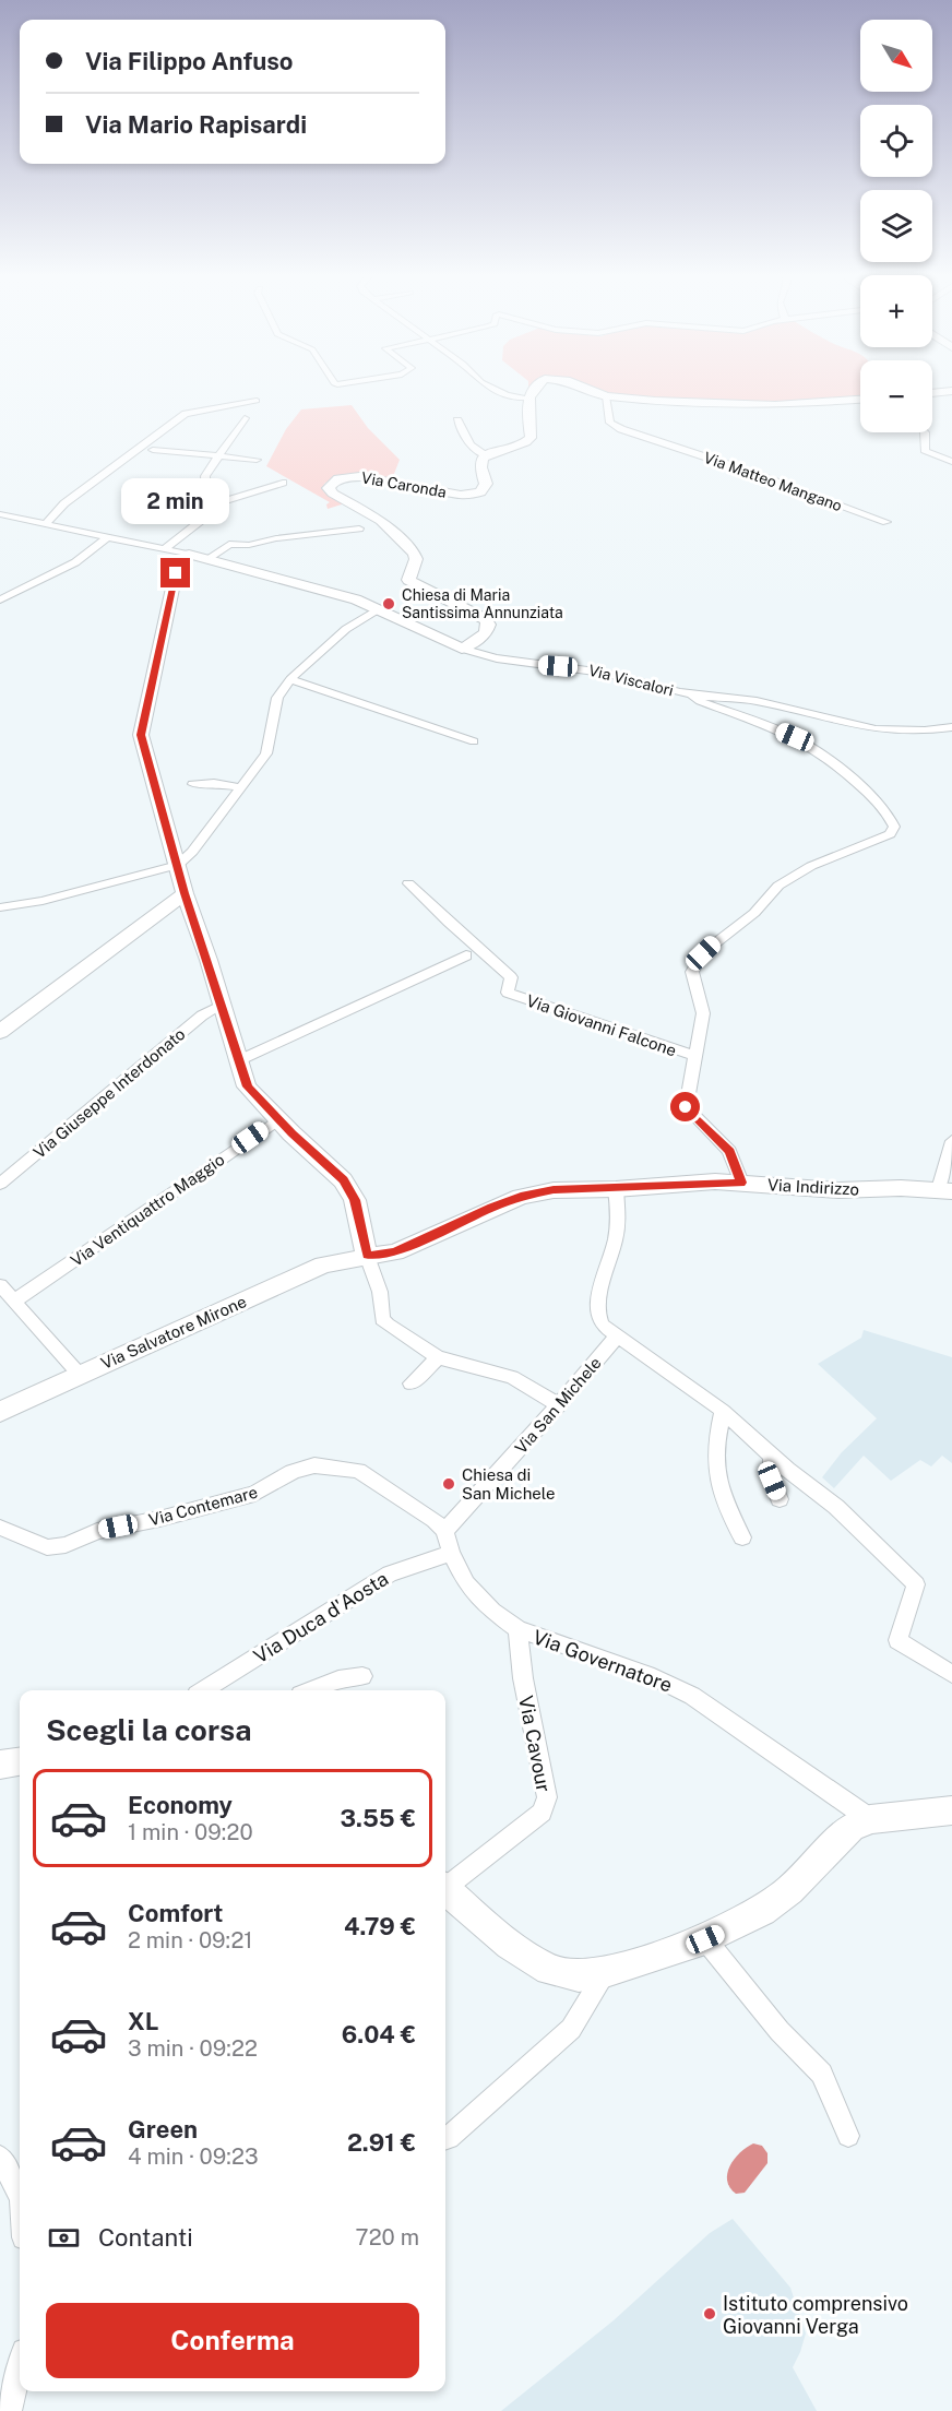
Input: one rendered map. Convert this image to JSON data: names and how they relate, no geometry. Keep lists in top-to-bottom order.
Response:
{
  "streets": {
    "street": [
      "Via Matteo Mangano",
      "Via Caronda",
      "Via Viscalori",
      "Via Giovanni Falcone",
      "Via Giuseppe Interdonato",
      "Via Indirizzo",
      "Via Ventiquattro Maggio",
      "Via Salvatore Mirone",
      "Via San Michele",
      "Via Contemare",
      "Via Duca d'Aosta",
      "Via Governatore",
      "Via Cavour"
    ]
  },
  "crossings": [
    ["Via Caronda", "Via Viscalori"],
    ["Via Indirizzo", "Via Salvatore Mirone"],
    ["Via San Michele", "Via Contemare"],
    ["Via Duca d'Aosta", "Via Governatore"],
    ["Via Governatore", "Via Cavour"]
  ],
  "places": ["Chiesa di Maria Santissima Annunziata", "Chiesa di San Michele", "Istituto comprensivo Giovanni Verga"],
  "north": "bottom right",
  "page": {
    "map_buttons": ["+", "−"],
    "banner": ["Via Filippo Anfuso", "Via Mario Rapisardi"],
    "bubble": "2 min",
    "heading": "Scegli la corsa",
    "list": [
      {
        "name": "Economy",
        "note": "1 min · 09:20",
        "value": "3.55 €"
      },
      {
        "name": "Comfort",
        "note": "2 min · 09:21",
        "value": "4.79 €"
      },
      {
        "name": "XL",
        "note": "3 min · 09:22",
        "value": "6.04 €"
      },
      {
        "name": "Green",
        "note": "4 min · 09:23",
        "value": "2.91 €"
      }
    ],
    "pay": ["Contanti", "720 m"],
    "buttons": "Conferma"
  }
}
